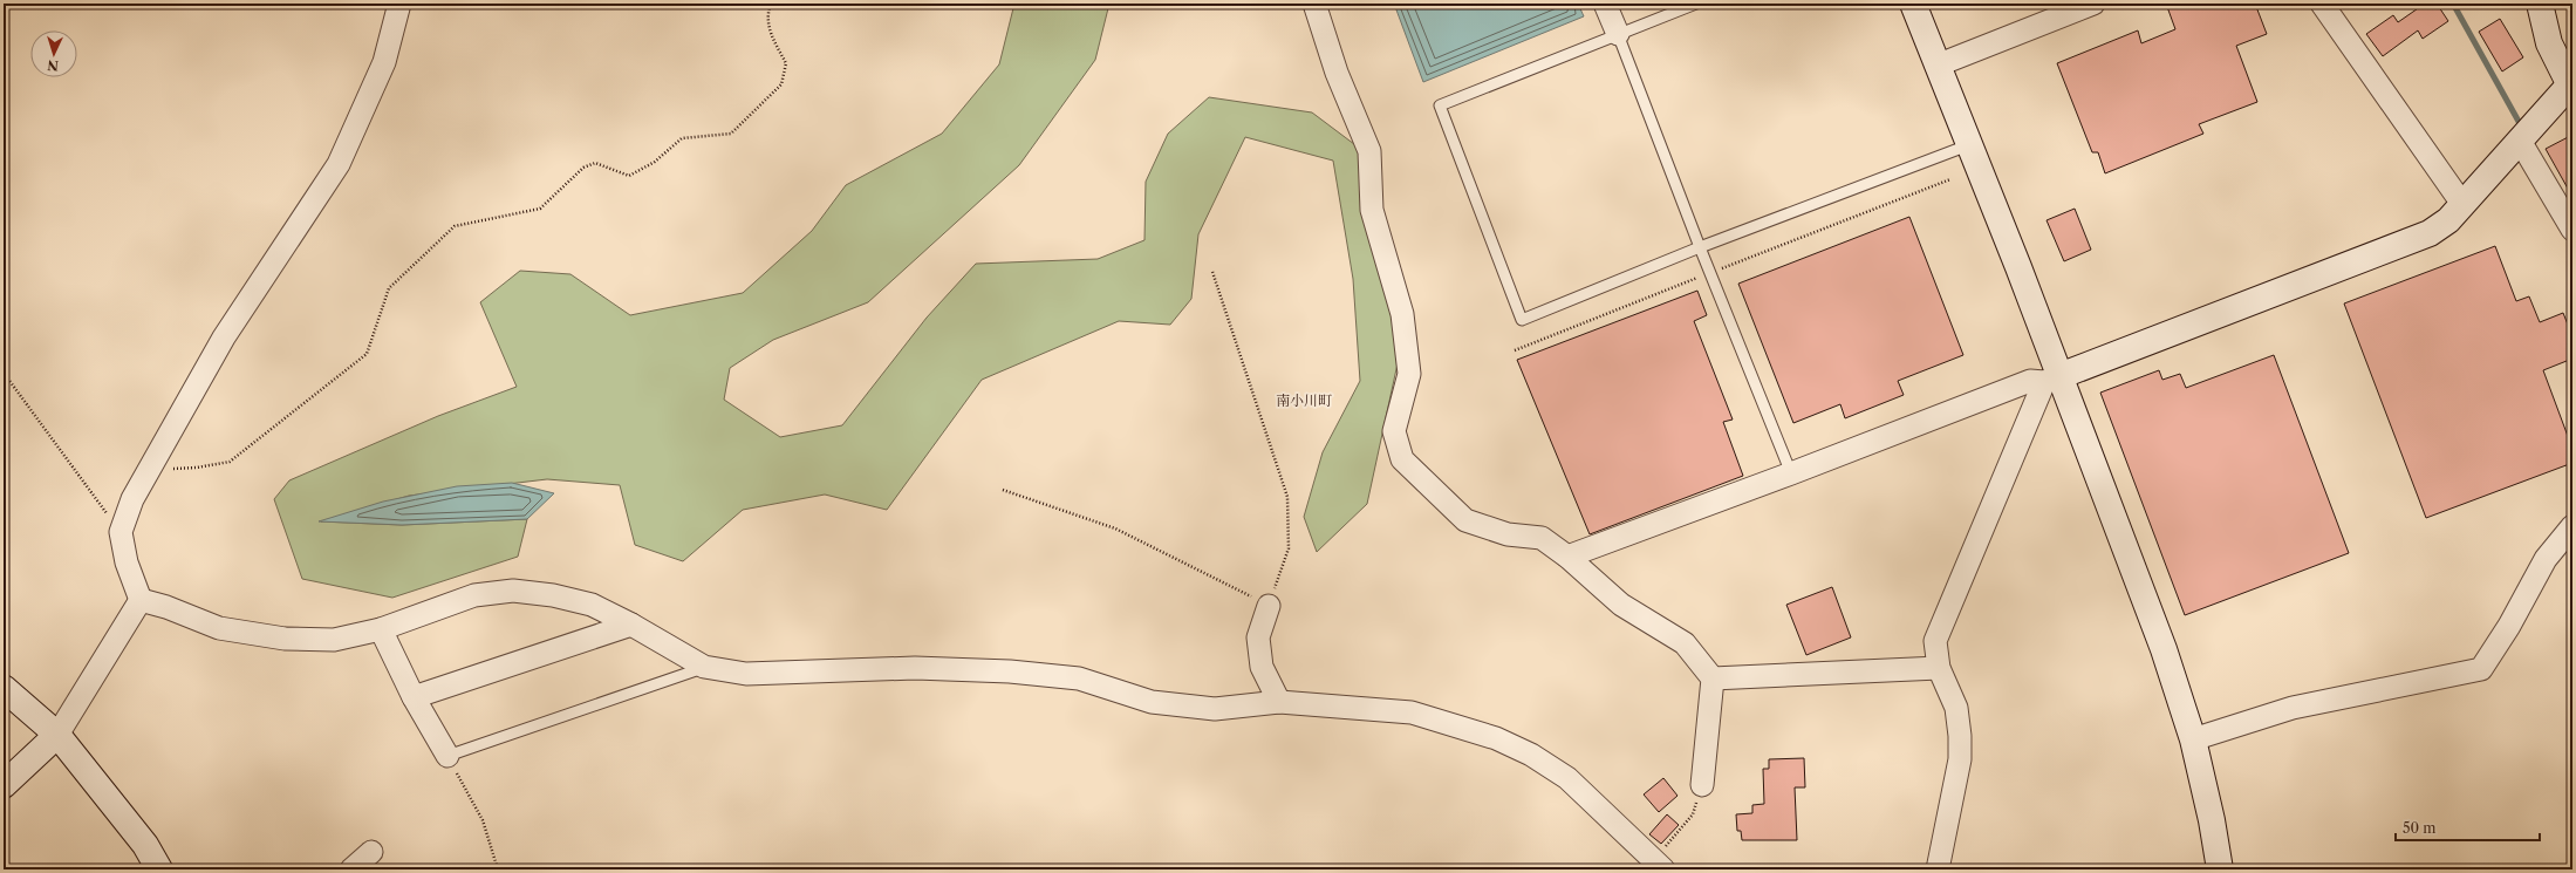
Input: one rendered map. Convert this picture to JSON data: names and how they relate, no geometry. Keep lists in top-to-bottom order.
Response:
{
  "districts": ["南小川町"],
  "scale_bar": "50 m",
  "north": "bottom"
}
